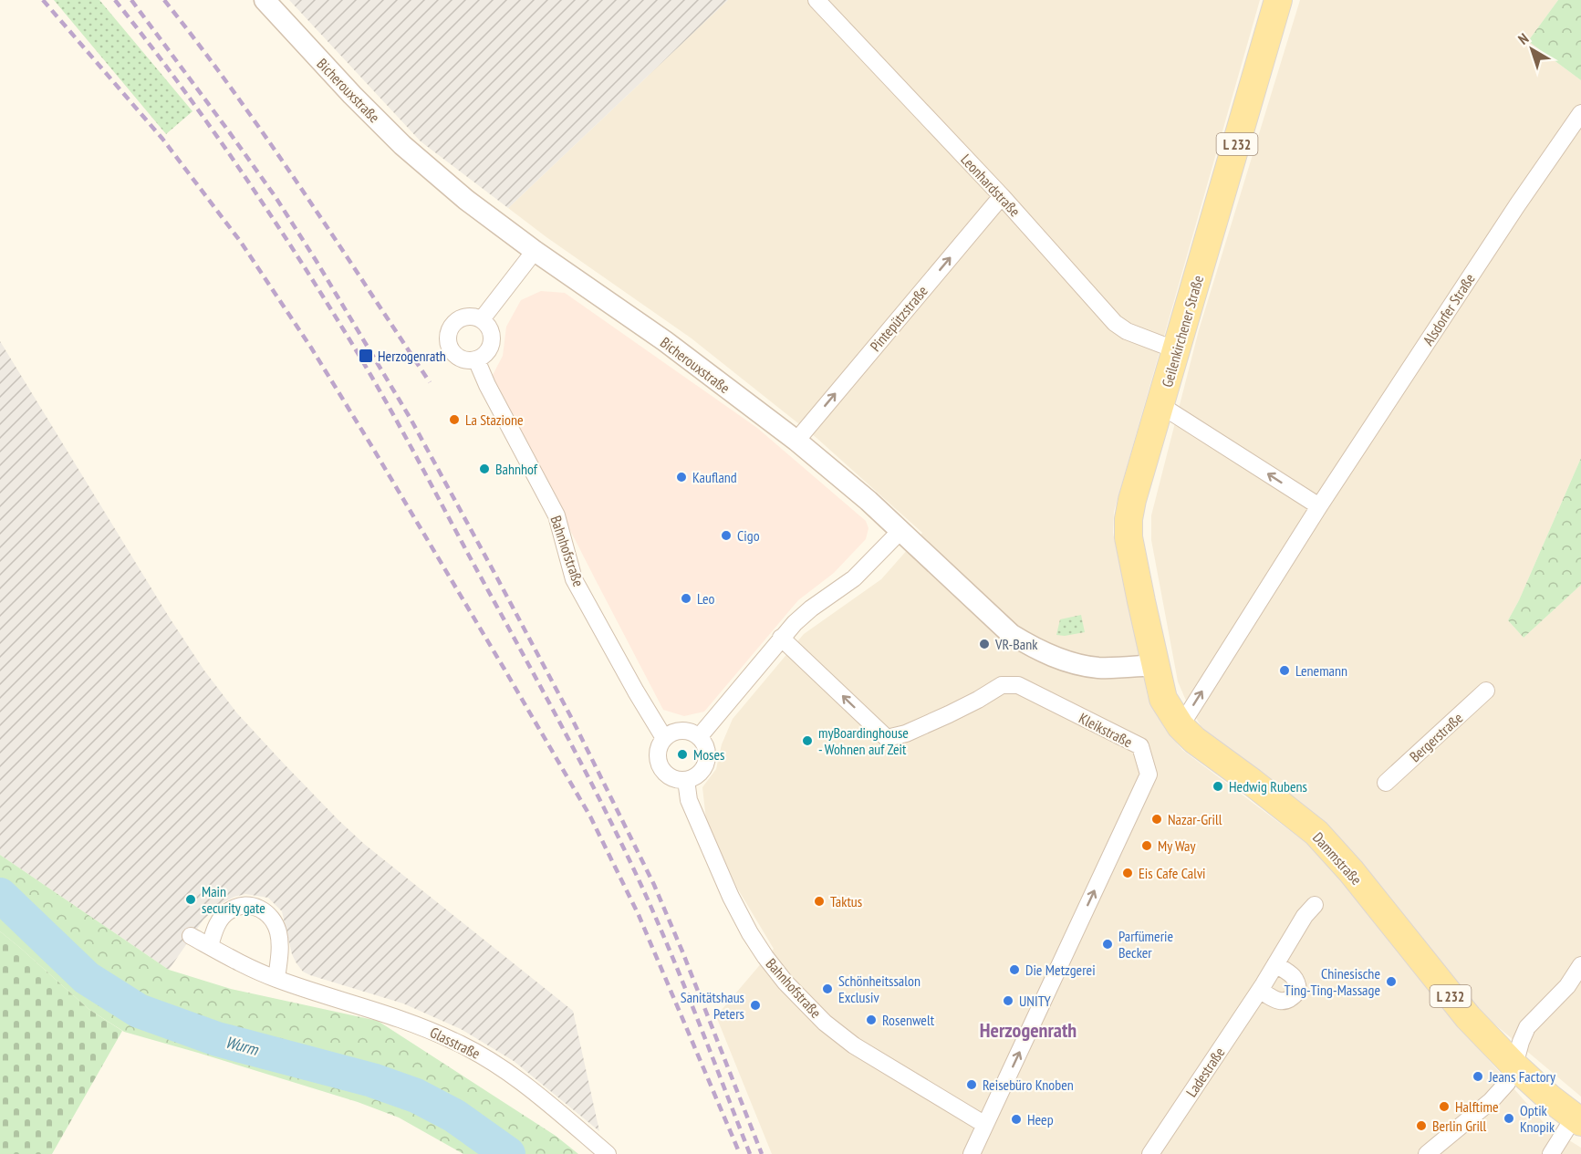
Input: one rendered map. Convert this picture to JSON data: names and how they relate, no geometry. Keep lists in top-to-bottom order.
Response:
{
  "streets": {
    "main road": ["L 232", "Geilenkirchener Straße", "Dammstraße"],
    "street": [
      "Bicherouxstraße",
      "Leonhardstraße",
      "Alsdorfer Straße",
      "Pintepützstraße",
      "Bahnhofstraße",
      "Kleikstraße",
      "Bergerstraße",
      "Glasstraße",
      "Ladestraße"
    ]
  },
  "crossings": [
    ["Bicherouxstraße", "Pintepützstraße"],
    ["Bicherouxstraße", "Geilenkirchener Straße"],
    ["Bicherouxstraße", "Dammstraße"],
    ["L 232", "Dammstraße"],
    ["Leonhardstraße", "Pintepützstraße"],
    ["Leonhardstraße", "Geilenkirchener Straße"],
    ["Alsdorfer Straße", "Dammstraße"],
    ["Geilenkirchener Straße", "Dammstraße"],
    ["Bahnhofstraße", "Kleikstraße"]
  ],
  "one_way": ["Alsdorfer Straße", "Pintepützstraße"],
  "districts": ["Herzogenrath"],
  "water": ["Wurm"],
  "places": {
    "transit": ["Herzogenrath"],
    "other": [
      "La Stazione",
      "Bahnhof",
      "Kaufland",
      "Cigo",
      "Leo",
      "VR-Bank",
      "Lenemann",
      "myBoardinghouse - Wohnen auf Zeit",
      "Moses",
      "Hedwig Rubens",
      "Nazar-Grill",
      "My Way",
      "Eis Cafe Calvi",
      "Main security gate",
      "Taktus",
      "Parfümerie Becker",
      "Die Metzgerei",
      "Chinesische Ting-Ting-Massage",
      "Schönheitssalon Exclusiv",
      "UNITY",
      "Sanitätshaus Peters",
      "Rosenwelt",
      "Jeans Factory",
      "Reisebüro Knoben",
      "Halftime",
      "Optik Knopik",
      "Heep",
      "Berlin Grill"
    ]
  },
  "north": "top left"
}
